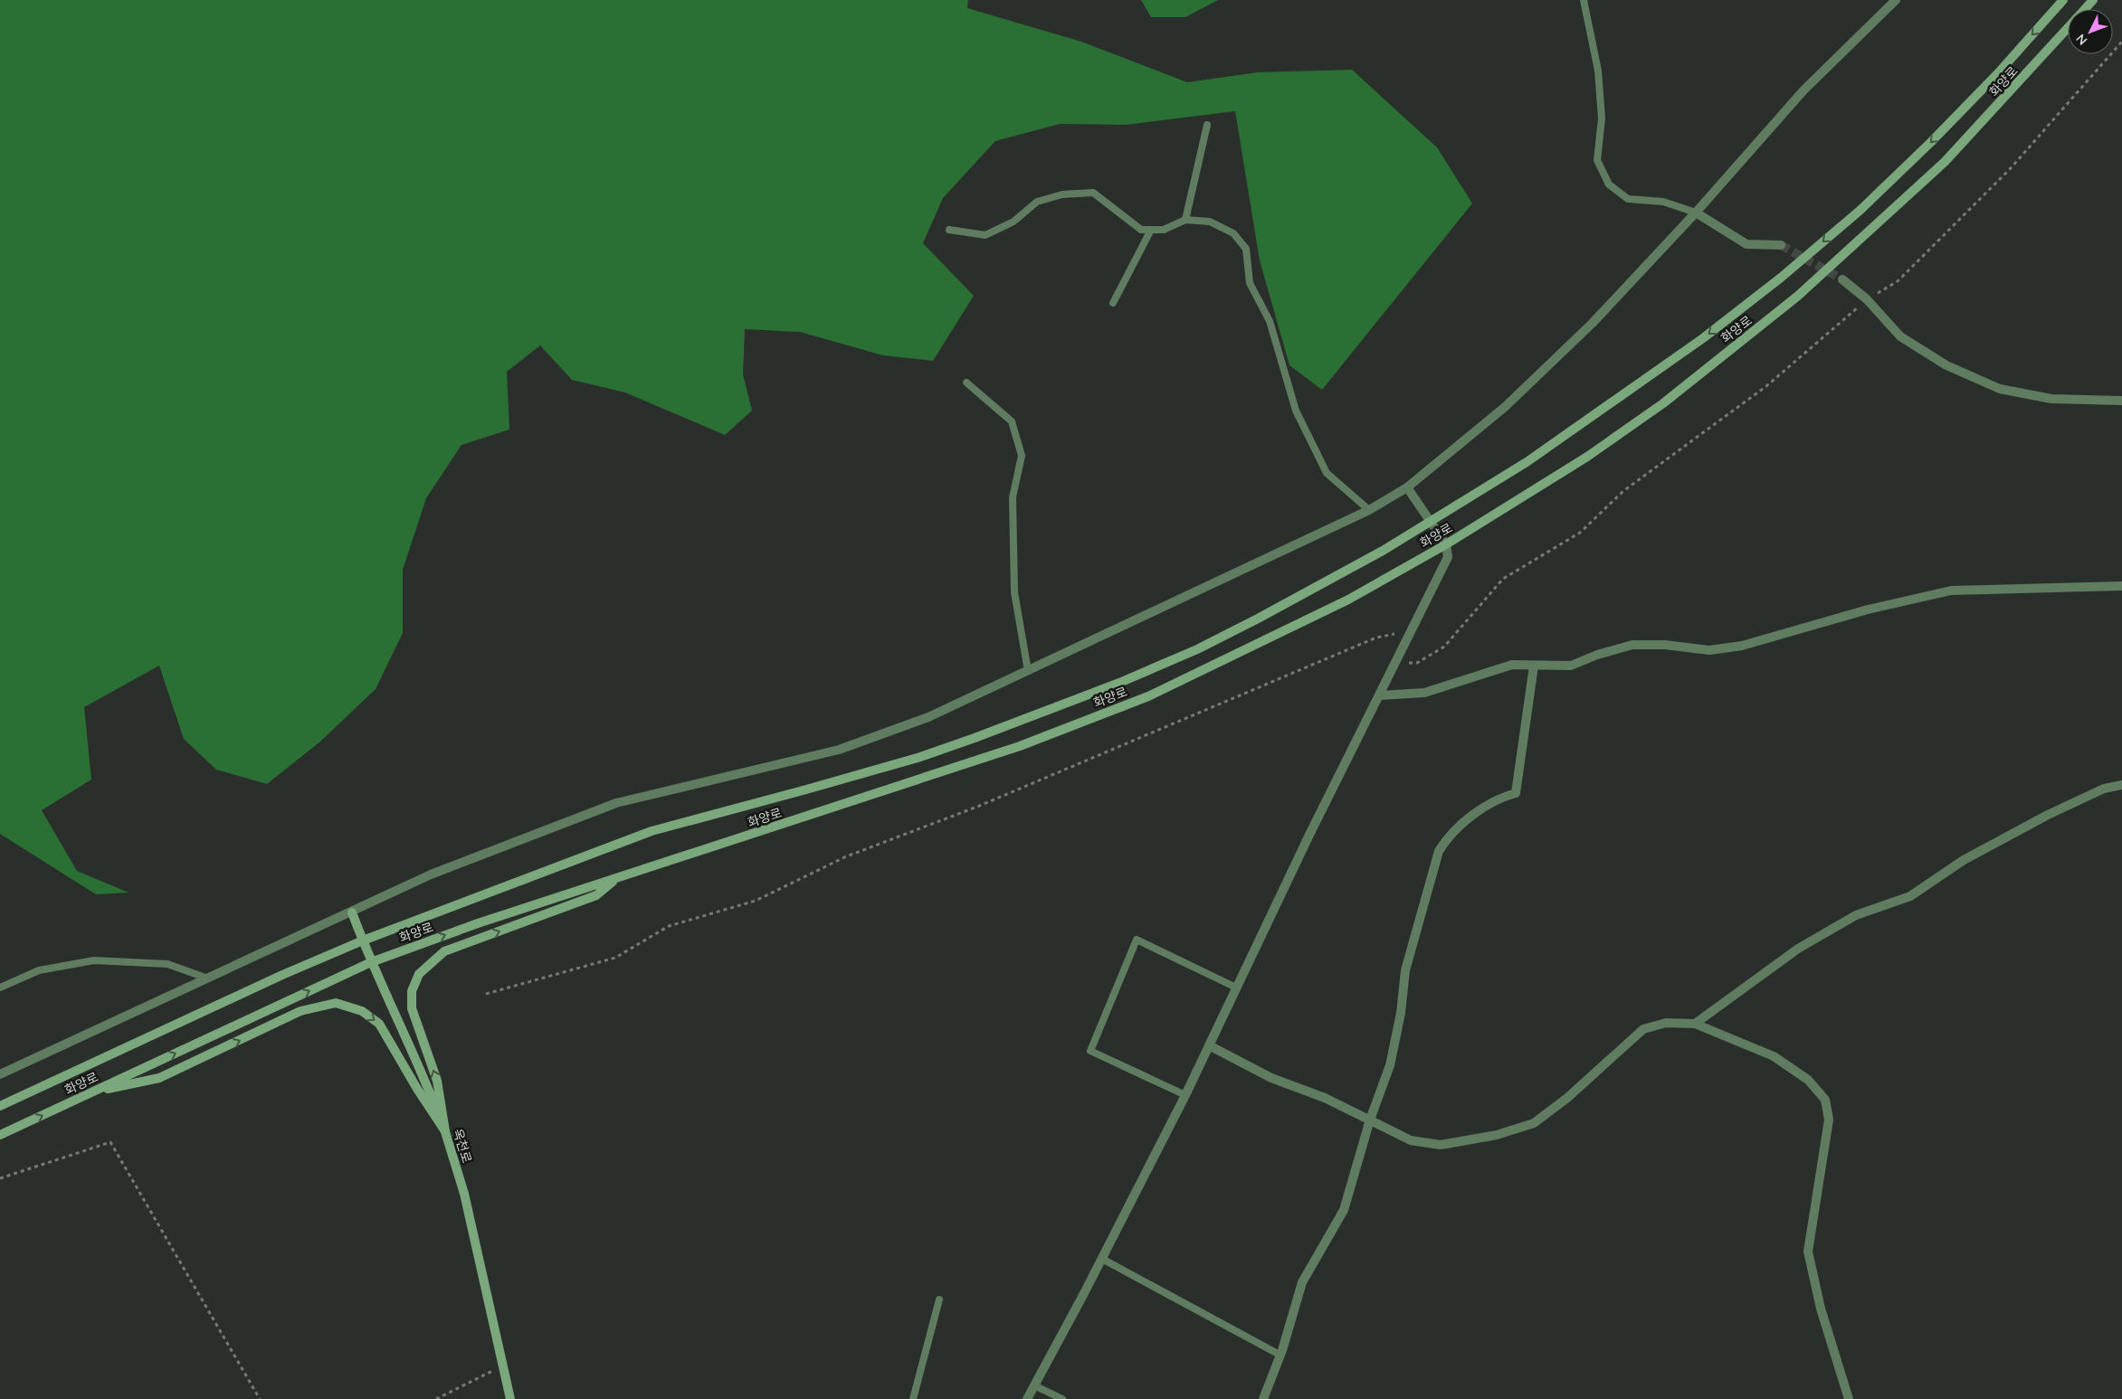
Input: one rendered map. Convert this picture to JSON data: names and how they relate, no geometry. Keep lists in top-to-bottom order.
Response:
{
  "streets": {
    "main road": ["화양로", "옥천로"]
  },
  "crossings": [
    ["화양로", "옥천로"]
  ],
  "north": "bottom left"
}
